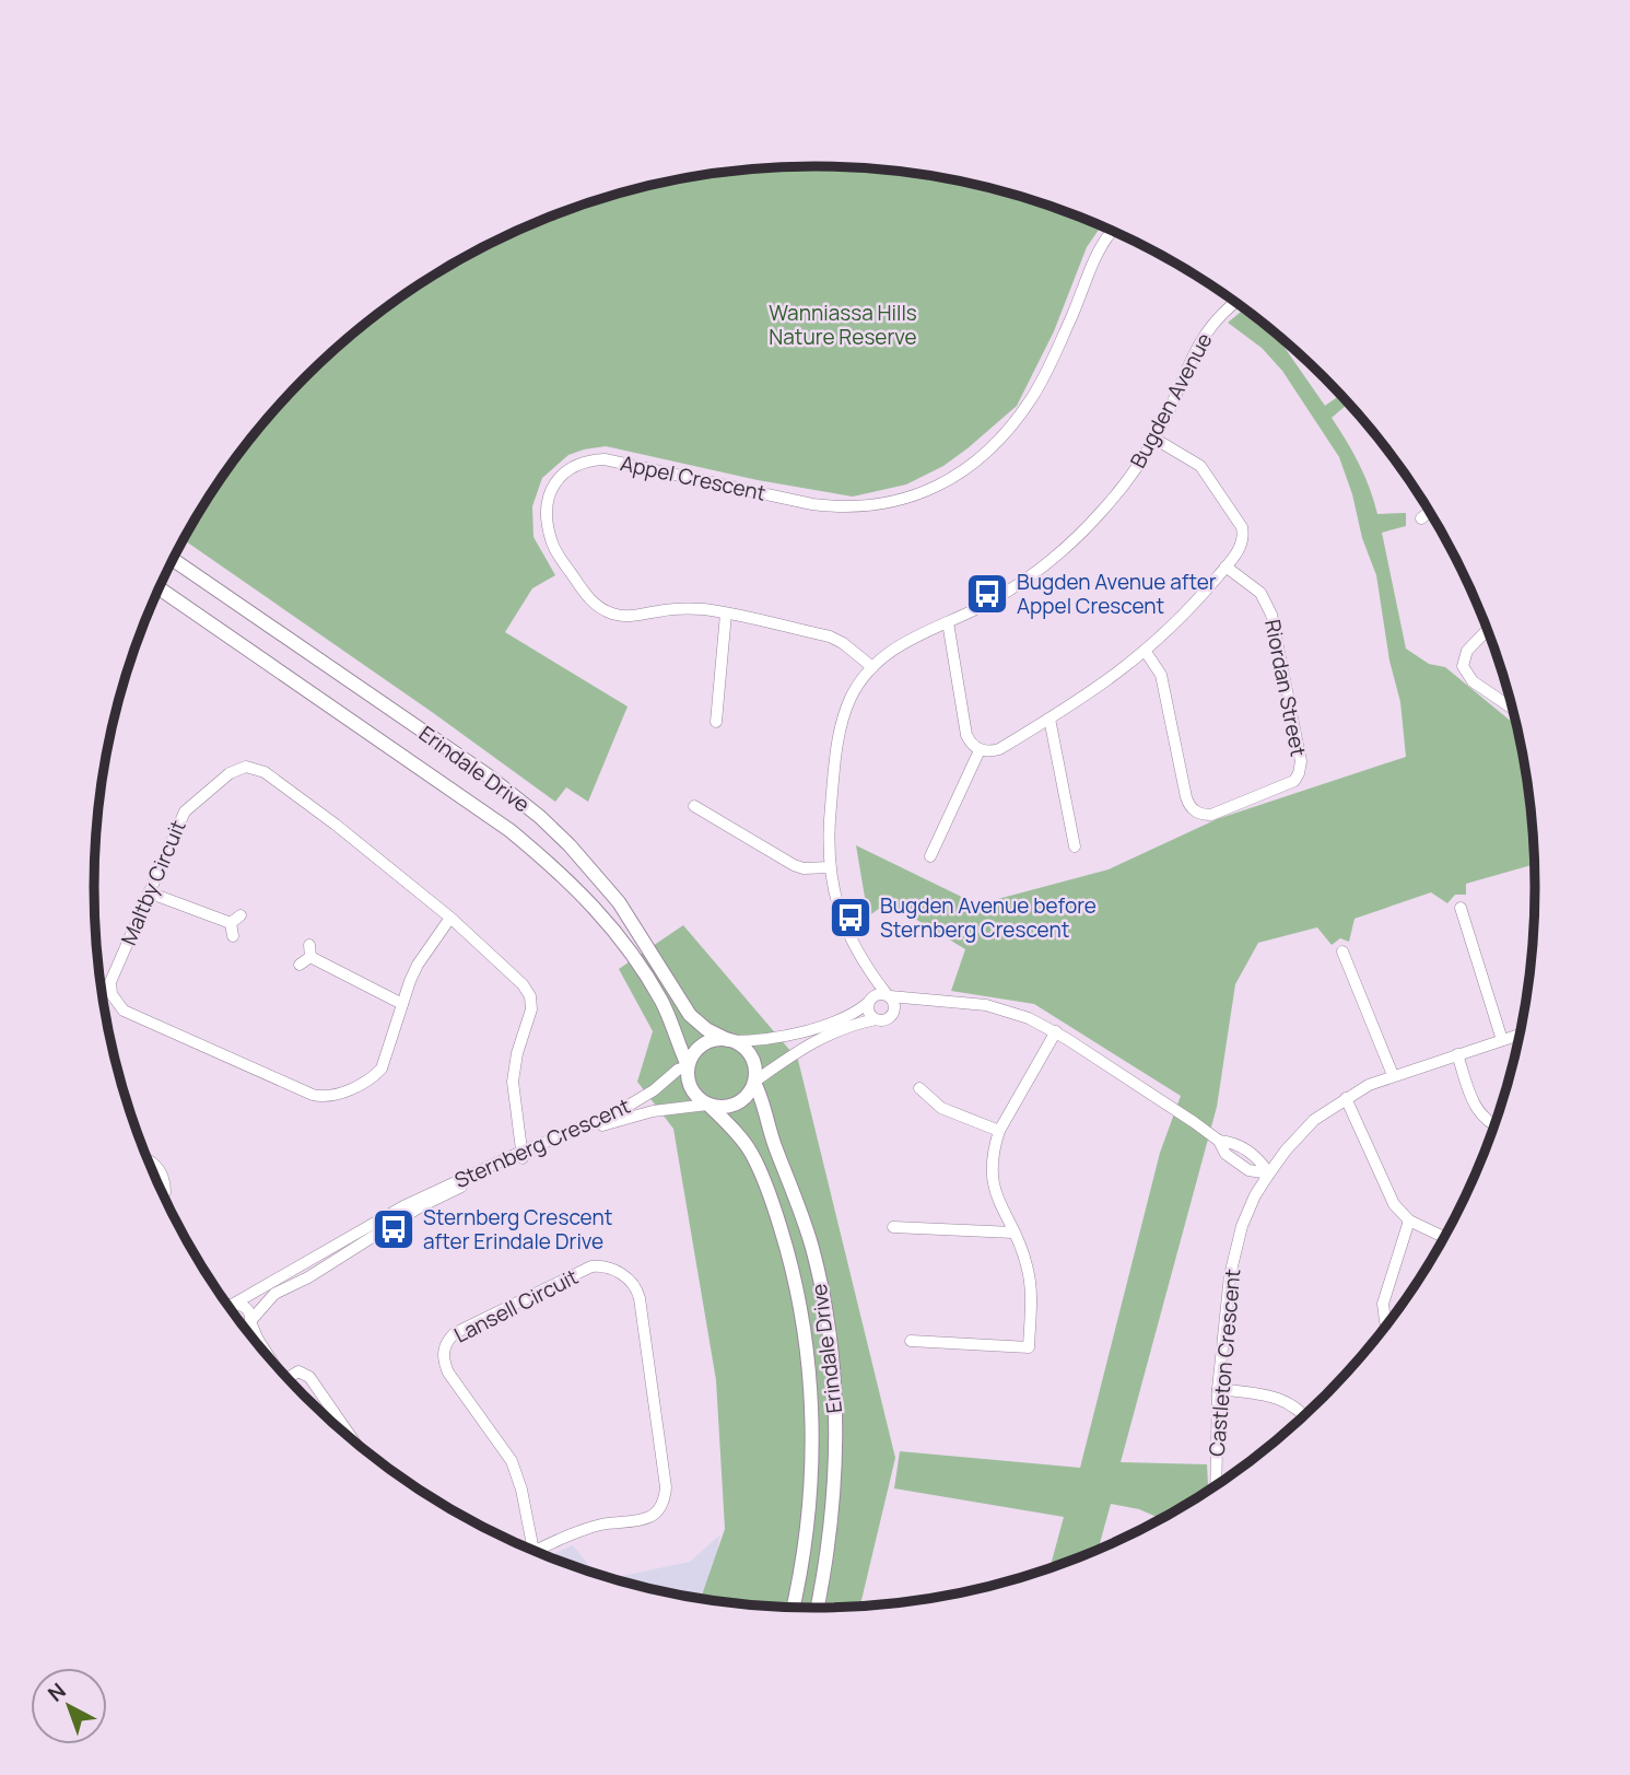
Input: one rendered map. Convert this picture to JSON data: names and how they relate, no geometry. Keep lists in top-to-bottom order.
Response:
{
  "streets": {
    "main road": ["Erindale Drive"],
    "street": [
      "Bugden Avenue",
      "Appel Crescent",
      "Riordan Street",
      "Maltby Circuit",
      "Sternberg Crescent",
      "Lansell Circuit",
      "Castleton Crescent"
    ]
  },
  "crossings": [
    ["Bugden Avenue", "Appel Crescent"],
    ["Erindale Drive", "Sternberg Crescent"],
    ["Maltby Circuit", "Sternberg Crescent"]
  ],
  "parks": ["Wanniassa Hills Nature Reserve"],
  "places": {
    "bus stop": ["Bugden Avenue after Appel Crescent", "Bugden Avenue before Sternberg Crescent", "Sternberg Crescent after Erindale Drive"]
  },
  "north": "top left"
}
